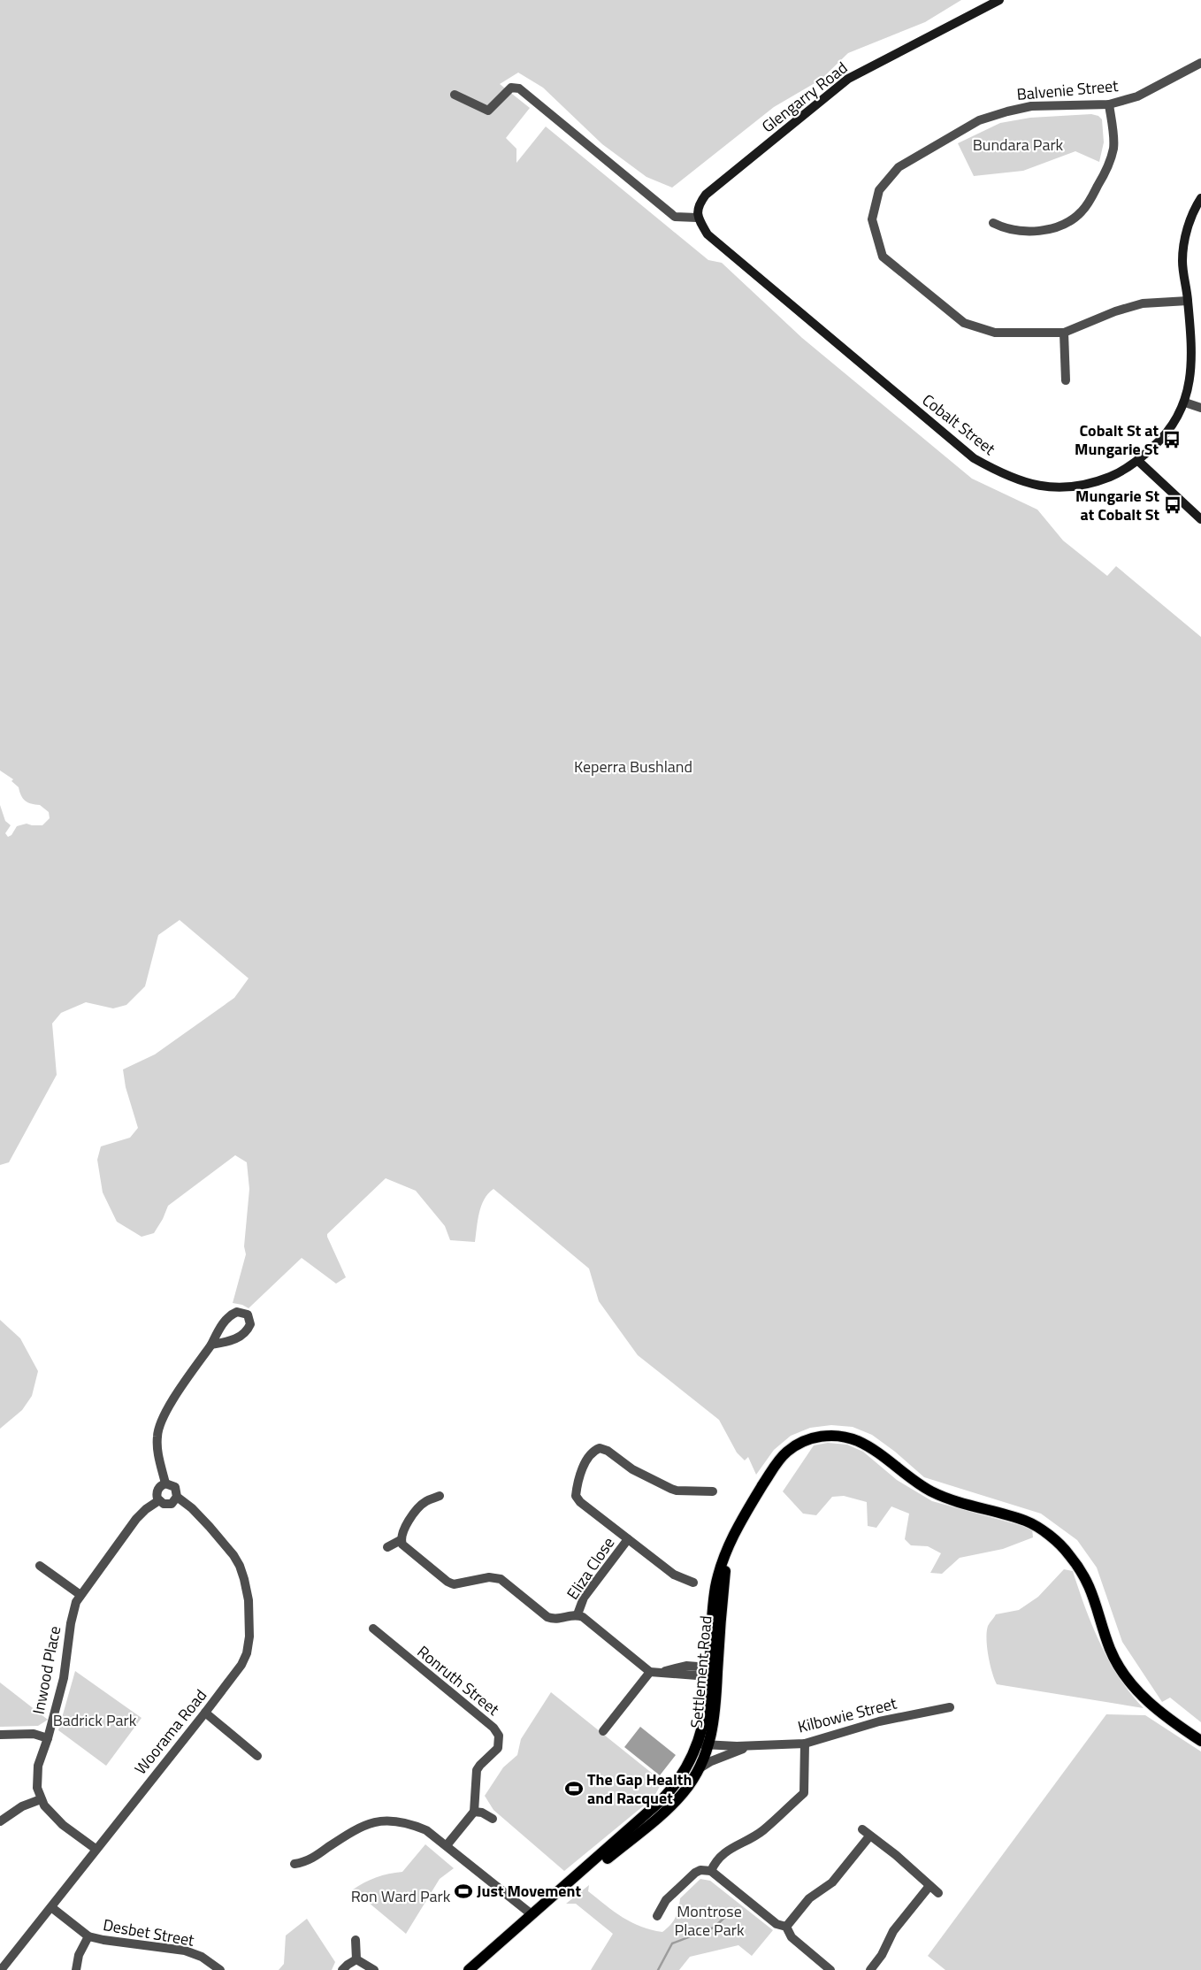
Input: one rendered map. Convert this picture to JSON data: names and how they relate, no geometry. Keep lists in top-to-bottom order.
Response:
{
  "streets": {
    "main road": ["Settlement Road"],
    "street": [
      "Balvenie Street",
      "Glengarry Road",
      "Cobalt Street",
      "Eliza Close",
      "Inwood Place",
      "Ronruth Street",
      "Kilbowie Street",
      "Woorama Road",
      "Desbet Street"
    ]
  },
  "crossings": [
    ["Balvenie Street", "Cobalt Street"],
    ["Glengarry Road", "Cobalt Street"],
    ["Inwood Place", "Woorama Road"],
    ["Settlement Road", "Kilbowie Street"],
    ["Woorama Road", "Desbet Street"]
  ],
  "parks": [
    "Bundara Park",
    "Keperra Bushland",
    "Badrick Park",
    "Ron Ward Park",
    "Montrose Place Park"
  ],
  "places": {
    "bus stop": ["Cobalt St at Mungarie St", "Mungarie St at Cobalt St"],
    "sports": ["The Gap Health and Racquet", "Just Movement"]
  }
}
